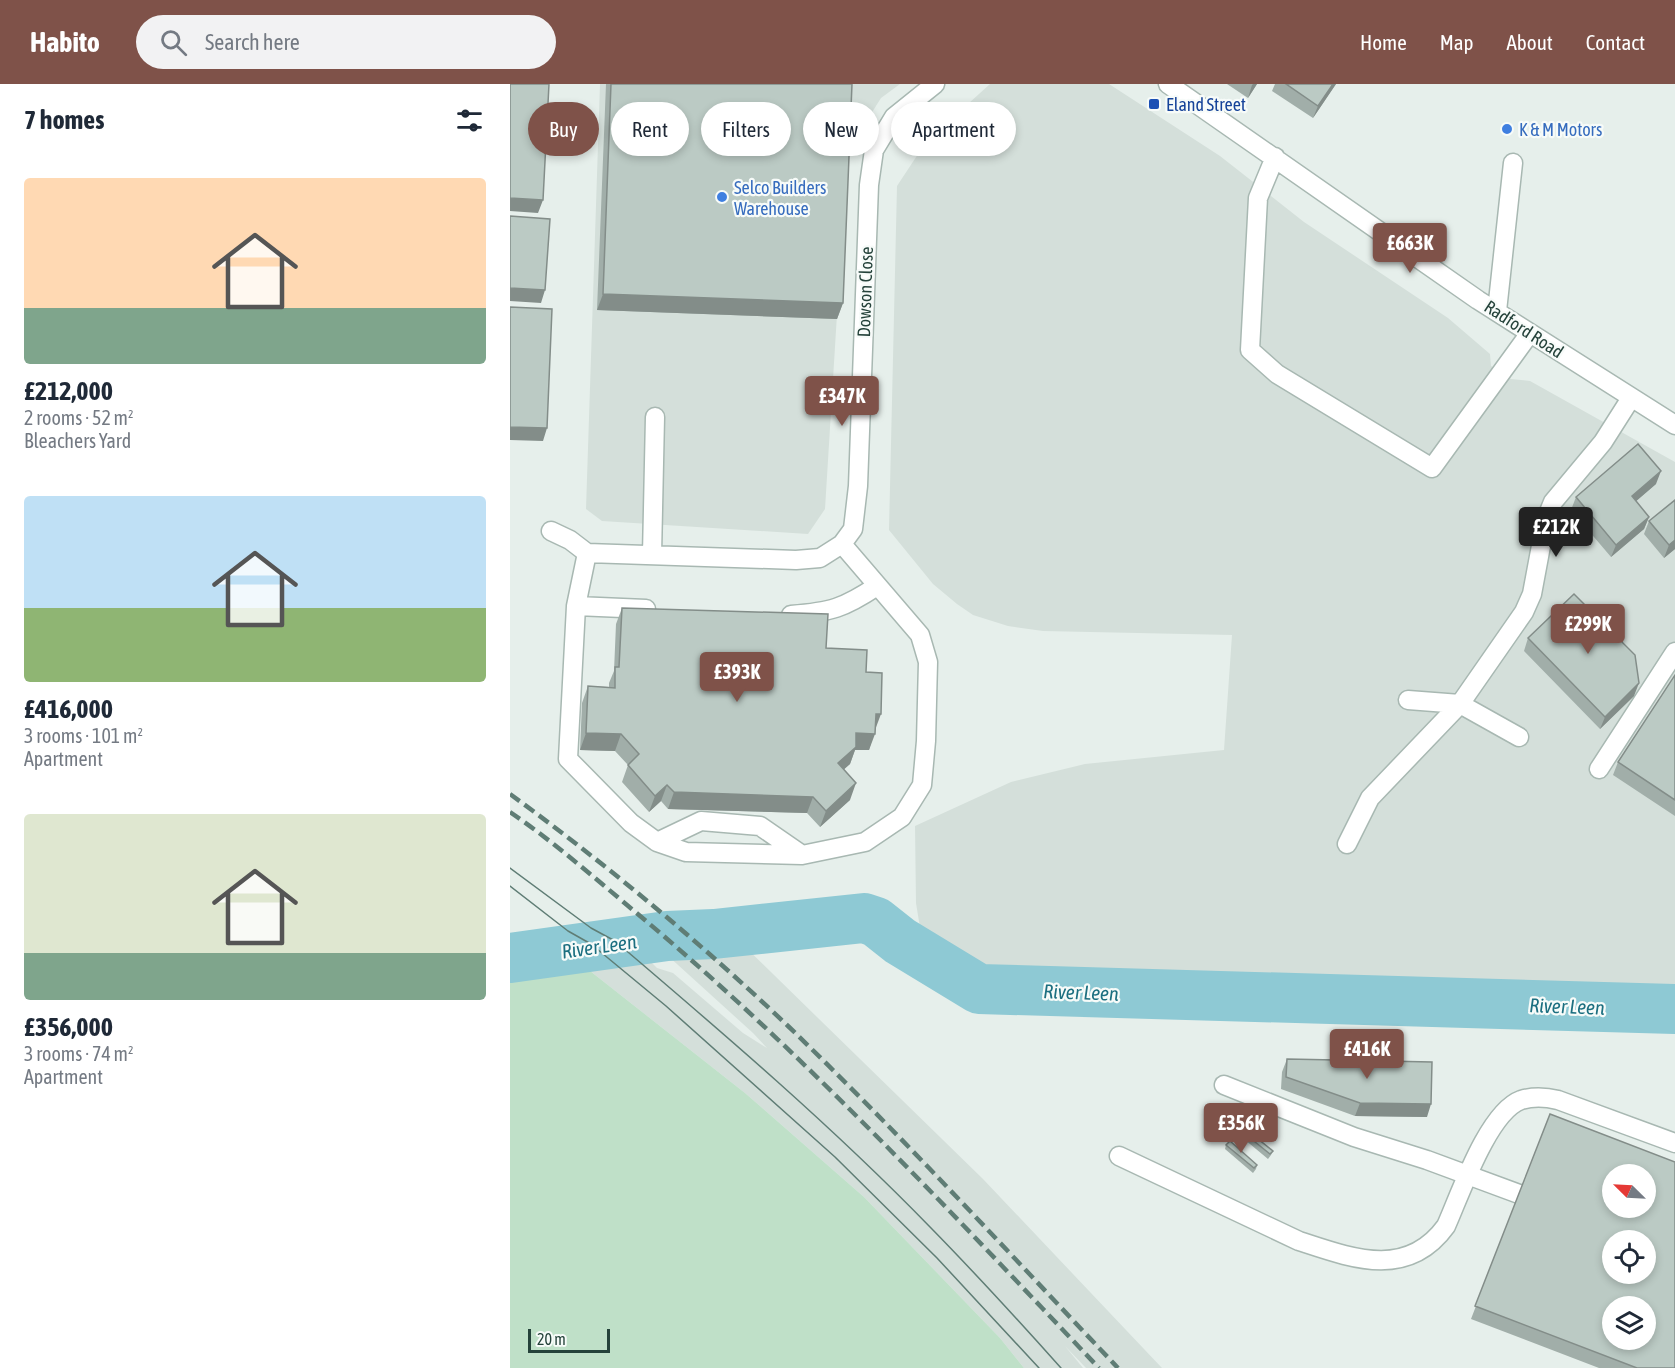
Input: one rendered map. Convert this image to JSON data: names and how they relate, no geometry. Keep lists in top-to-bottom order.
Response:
{
  "streets": {
    "street": ["Dowson Close", "Radford Road"]
  },
  "water": ["River Leen"],
  "places": {
    "transit": ["Eland Street"],
    "other": ["K & M Motors", "Selco Builders Warehouse"]
  },
  "scale_bar": "20 m",
  "north": "top left",
  "page": {
    "header": "Habito",
    "search": "Search here",
    "nav": [
      "Home",
      "Map",
      "About",
      "Contact"
    ],
    "heading": "7 homes",
    "chip": [
      "Buy",
      "Rent",
      "Filters",
      "New",
      "Apartment"
    ],
    "list": [
      {
        "name": "£212,000",
        "note": "2 rooms · 52 m² · Bleachers Yard"
      },
      {
        "name": "£416,000",
        "note": "3 rooms · 101 m² · Apartment"
      },
      {
        "name": "£356,000",
        "note": "3 rooms · 74 m² · Apartment"
      }
    ],
    "price": [
      "£663K",
      "£347K",
      "£212K",
      "£299K",
      "£393K",
      "£416K",
      "£356K"
    ],
    "scale": "20 m"
  }
}
